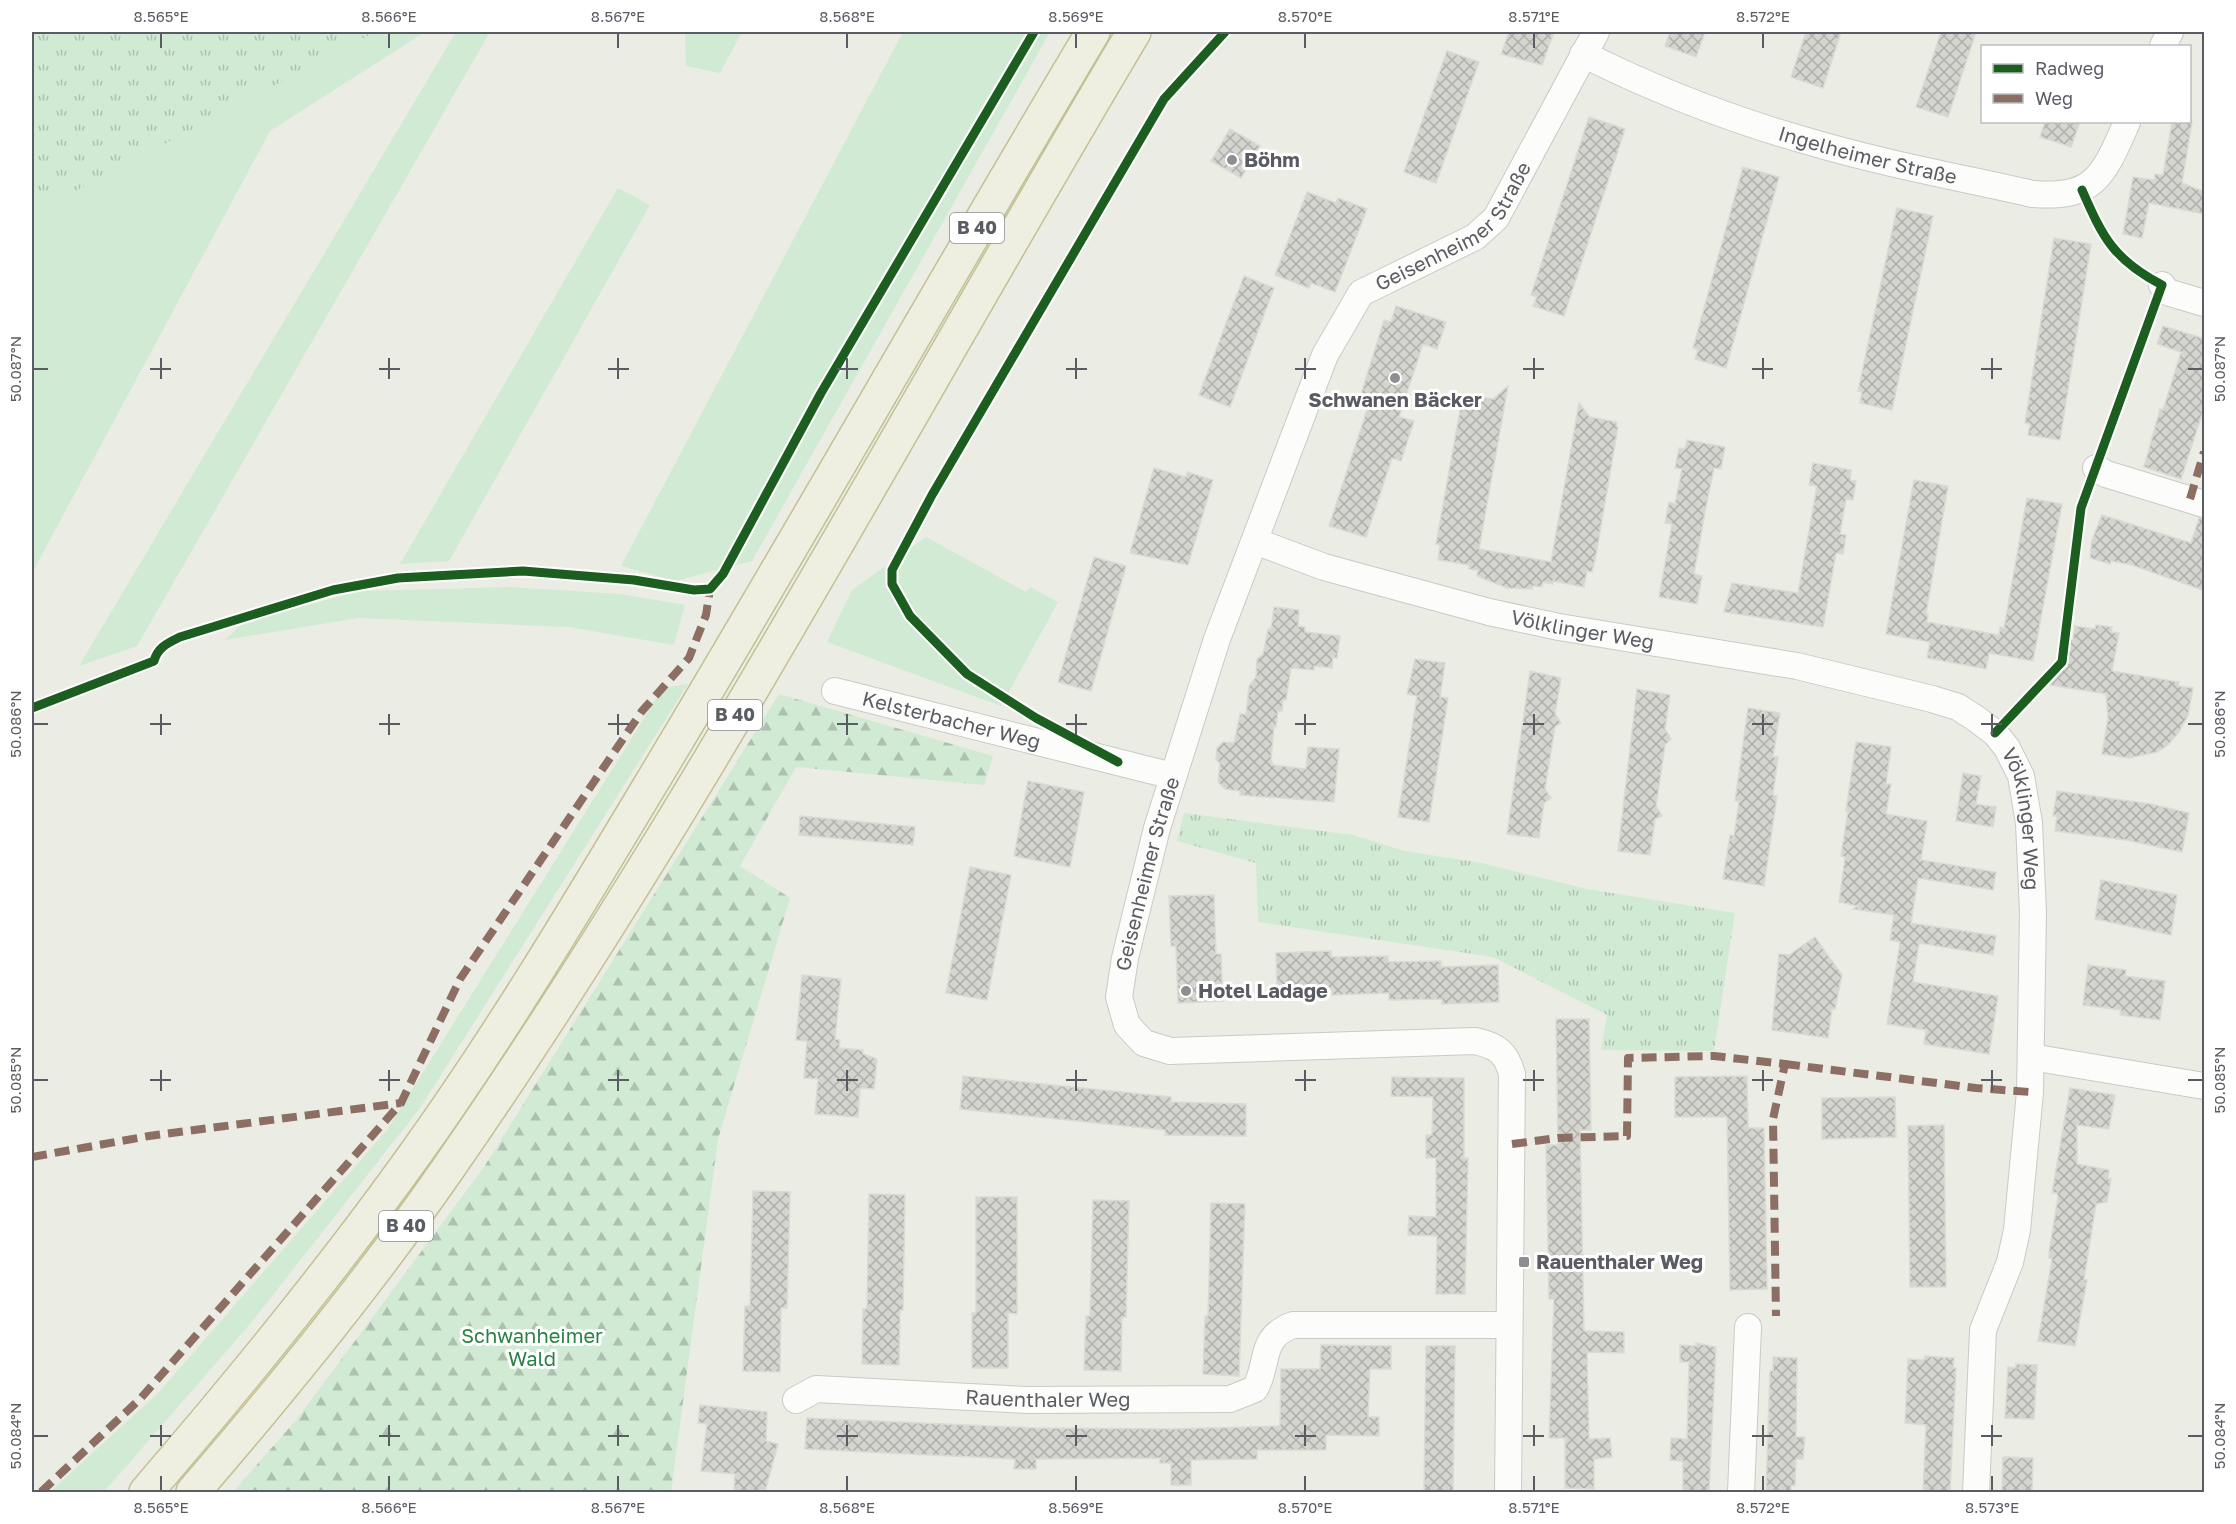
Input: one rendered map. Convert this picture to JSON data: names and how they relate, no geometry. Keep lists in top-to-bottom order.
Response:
{
  "streets": {
    "highway": ["B 40"],
    "street": [
      "Ingelheimer Straße",
      "Geisenheimer Straße",
      "Völklinger Weg",
      "Kelsterbacher Weg",
      "Rauenthaler Weg"
    ]
  },
  "crossings": [
    ["Ingelheimer Straße", "Geisenheimer Straße"],
    ["Geisenheimer Straße", "Völklinger Weg"],
    ["Geisenheimer Straße", "Kelsterbacher Weg"],
    ["Geisenheimer Straße", "Rauenthaler Weg"]
  ],
  "parks": ["Schwanheimer Wald"],
  "places": {
    "other": ["Böhm", "Schwanen Bäcker", "Hotel Ladage"],
    "transit": ["Rauenthaler Weg"]
  },
  "legend": ["Radweg", "Weg"],
  "coordinates": [
    "8.565°E",
    "8.566°E",
    "8.567°E",
    "8.568°E",
    "8.569°E",
    "8.570°E",
    "8.571°E",
    "8.572°E",
    "50.087°N",
    "50.086°N",
    "50.085°N",
    "50.084°N",
    "8.573°E"
  ]
}
